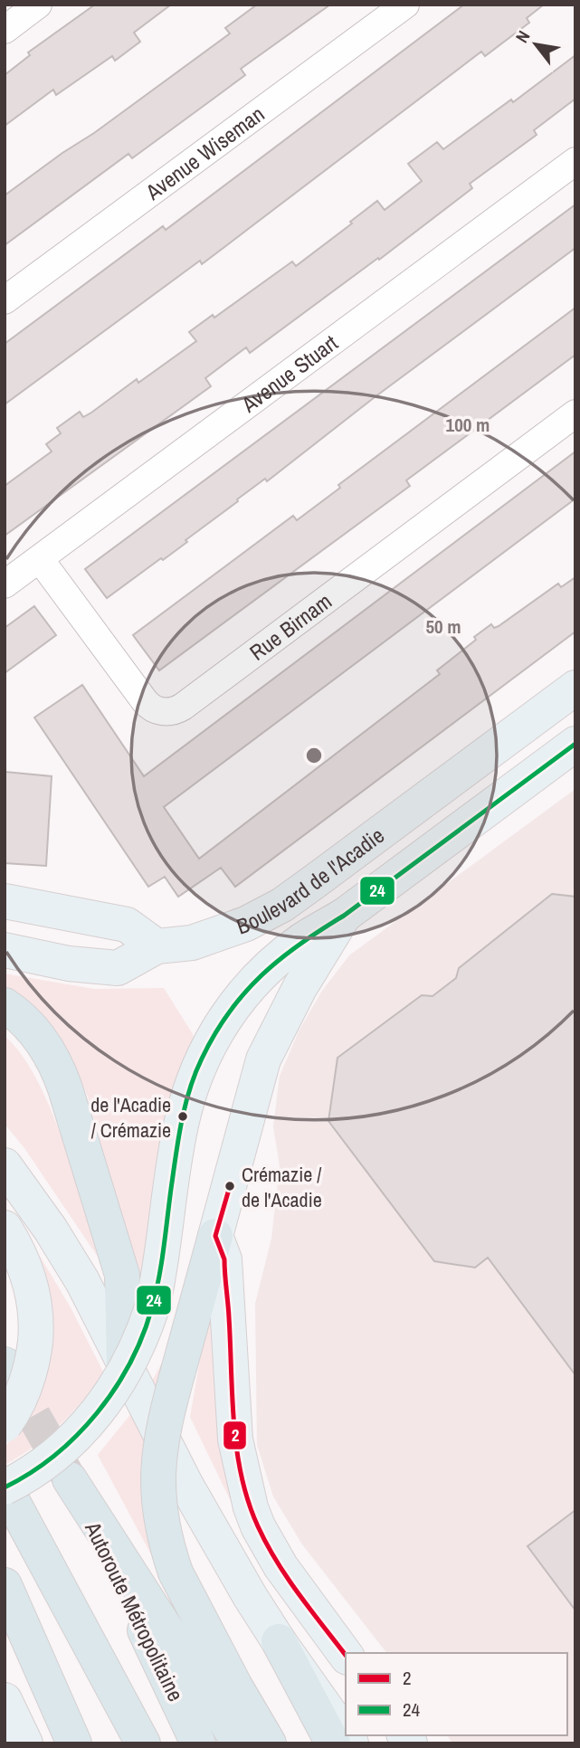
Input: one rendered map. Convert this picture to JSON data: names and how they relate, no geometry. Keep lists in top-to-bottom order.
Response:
{
  "streets": {
    "highway": ["Autoroute Métropolitaine"],
    "main road": ["Boulevard de l'Acadie"],
    "street": ["Avenue Wiseman", "Avenue Stuart", "Rue Birnam"]
  },
  "crossings": [
    ["Avenue Stuart", "Rue Birnam"]
  ],
  "places": ["de l'Acadie / Crémazie", "Crémazie / de l'Acadie"],
  "lines": ["transit line 24", "transit line 2"],
  "legend": ["2", "24"],
  "north": "top left",
  "rings": ["100 m", "50 m"]
}
